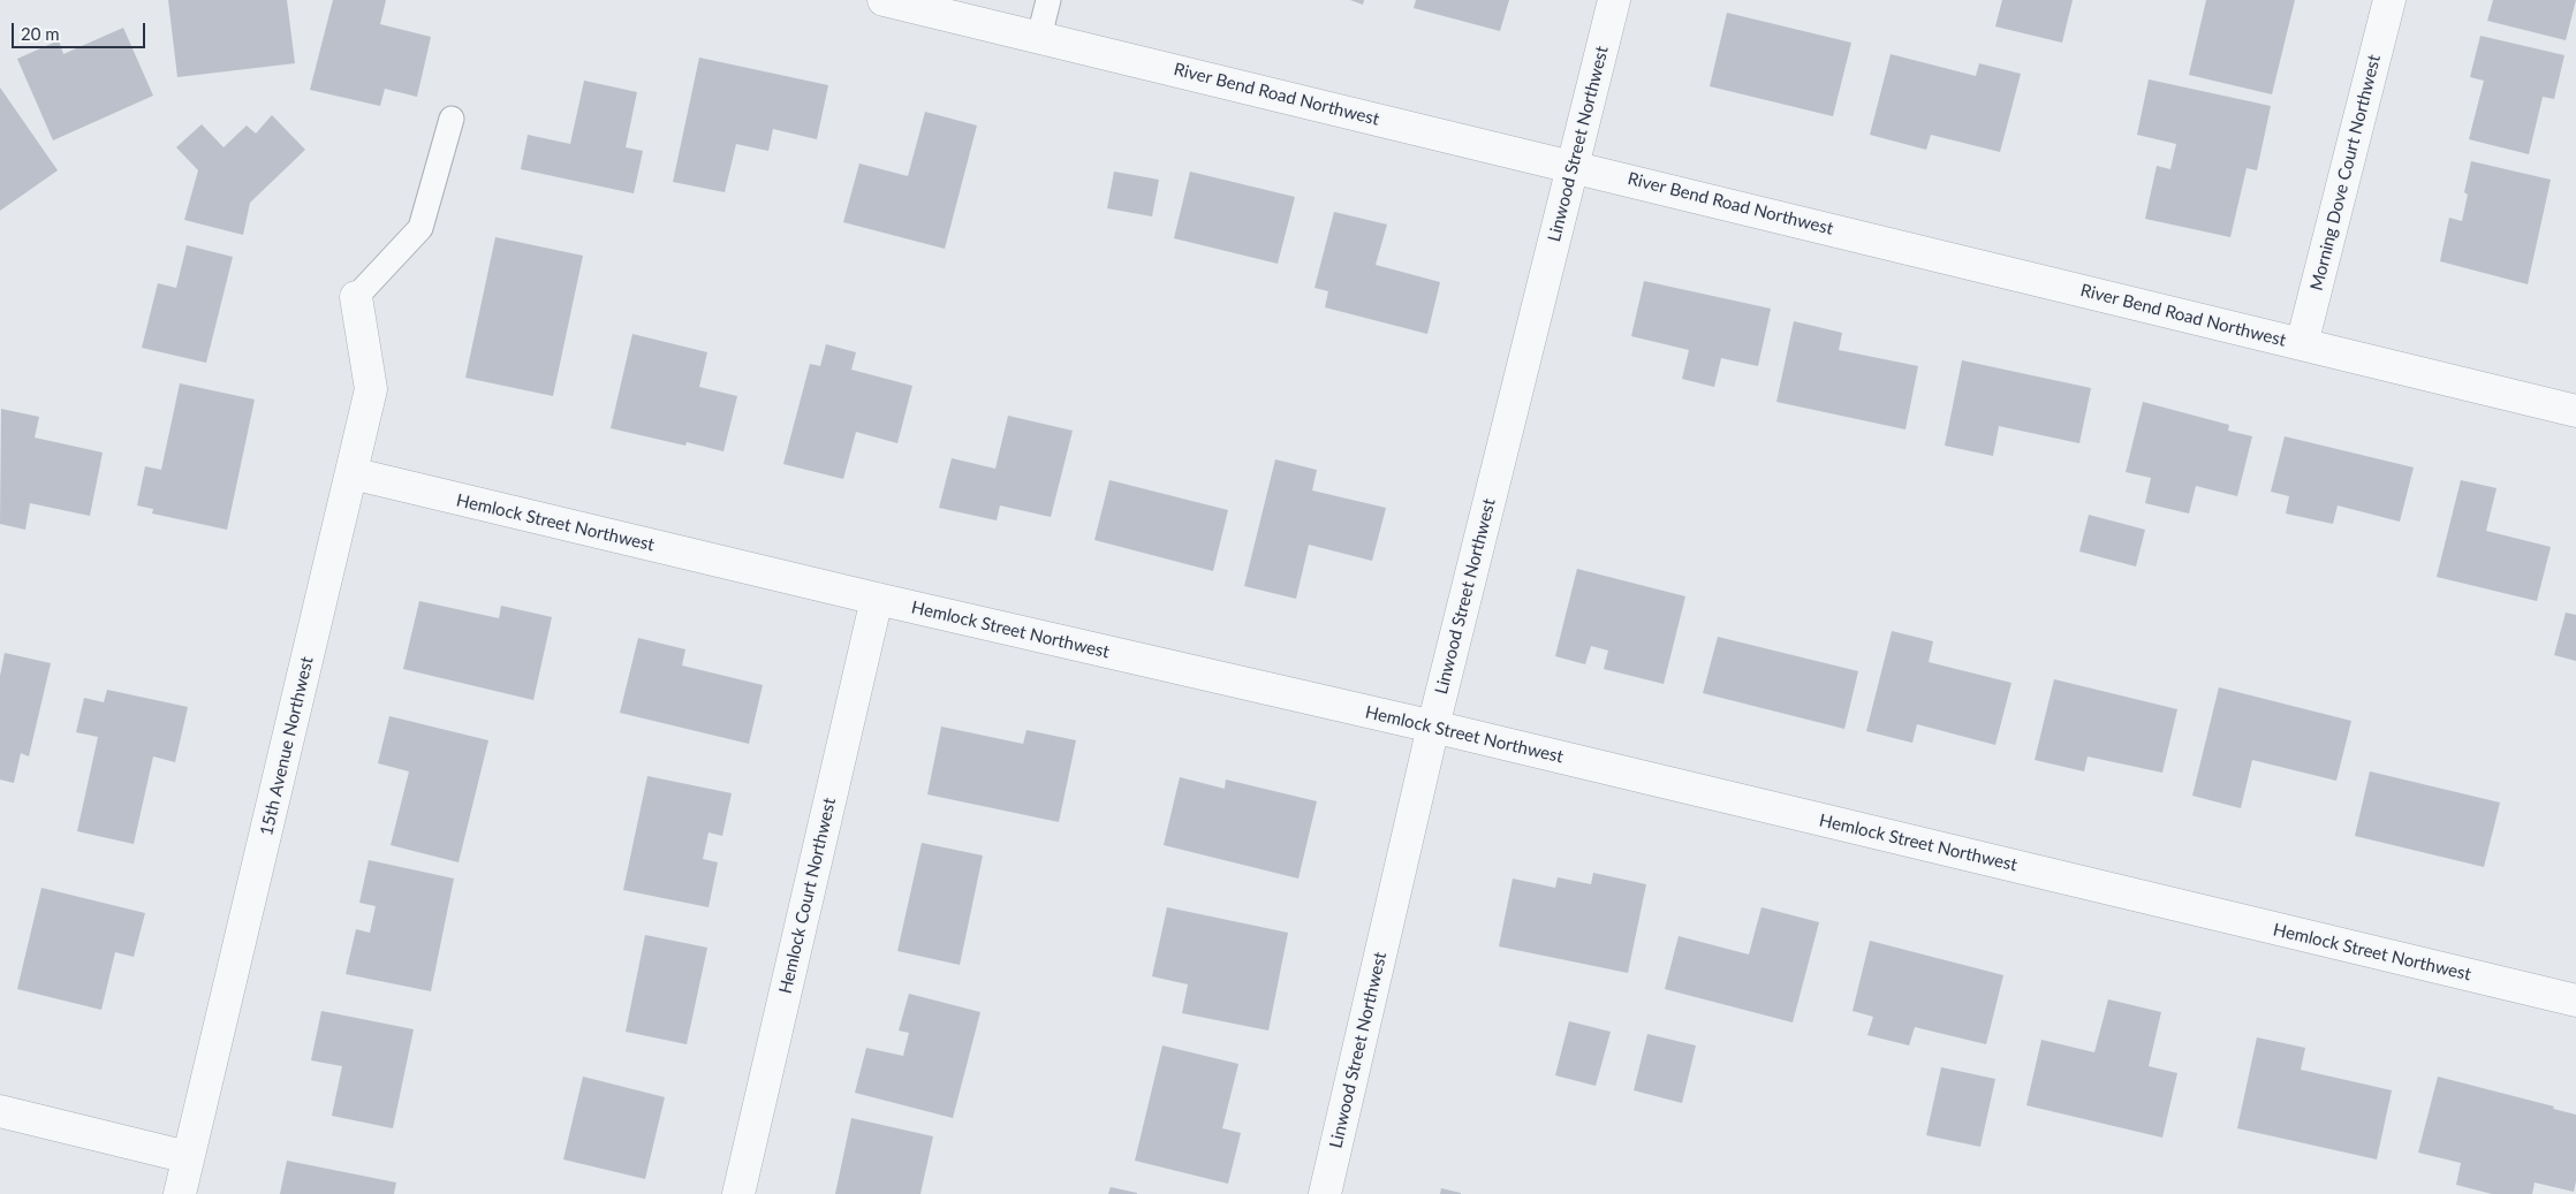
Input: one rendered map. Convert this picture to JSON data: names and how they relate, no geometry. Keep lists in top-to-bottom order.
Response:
{
  "streets": {
    "street": [
      "River Bend Road Northwest",
      "Linwood Street Northwest",
      "Morning Dove Court Northwest",
      "Hemlock Street Northwest",
      "15th Avenue Northwest",
      "Hemlock Court Northwest"
    ]
  },
  "crossings": [
    ["River Bend Road Northwest", "Linwood Street Northwest"],
    ["River Bend Road Northwest", "Morning Dove Court Northwest"],
    ["Linwood Street Northwest", "Hemlock Street Northwest"],
    ["Hemlock Street Northwest", "15th Avenue Northwest"],
    ["Hemlock Street Northwest", "Hemlock Court Northwest"]
  ],
  "scale_bar": "20 m"
}
